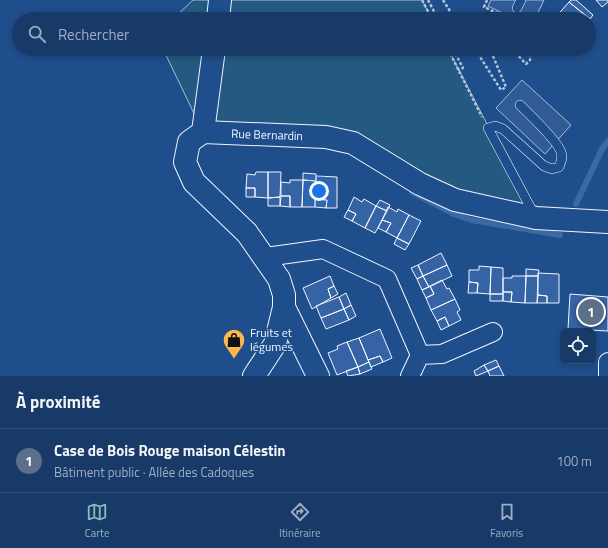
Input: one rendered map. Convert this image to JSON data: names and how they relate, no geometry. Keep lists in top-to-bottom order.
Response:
{
  "streets": {
    "main road": ["Rue Bernardin"]
  },
  "places": {
    "shop": ["Fruits et légumes"]
  },
  "page": {
    "search": "Rechercher",
    "pins": "1",
    "heading": "À proximité",
    "list": [
      {
        "mark": "1",
        "name": "Case de Bois Rouge maison Célestin",
        "note": "Bâtiment public · Allée des Cadoques",
        "value": "100 m"
      }
    ],
    "nav": ["Carte", "Itinéraire", "Favoris"]
  }
}
